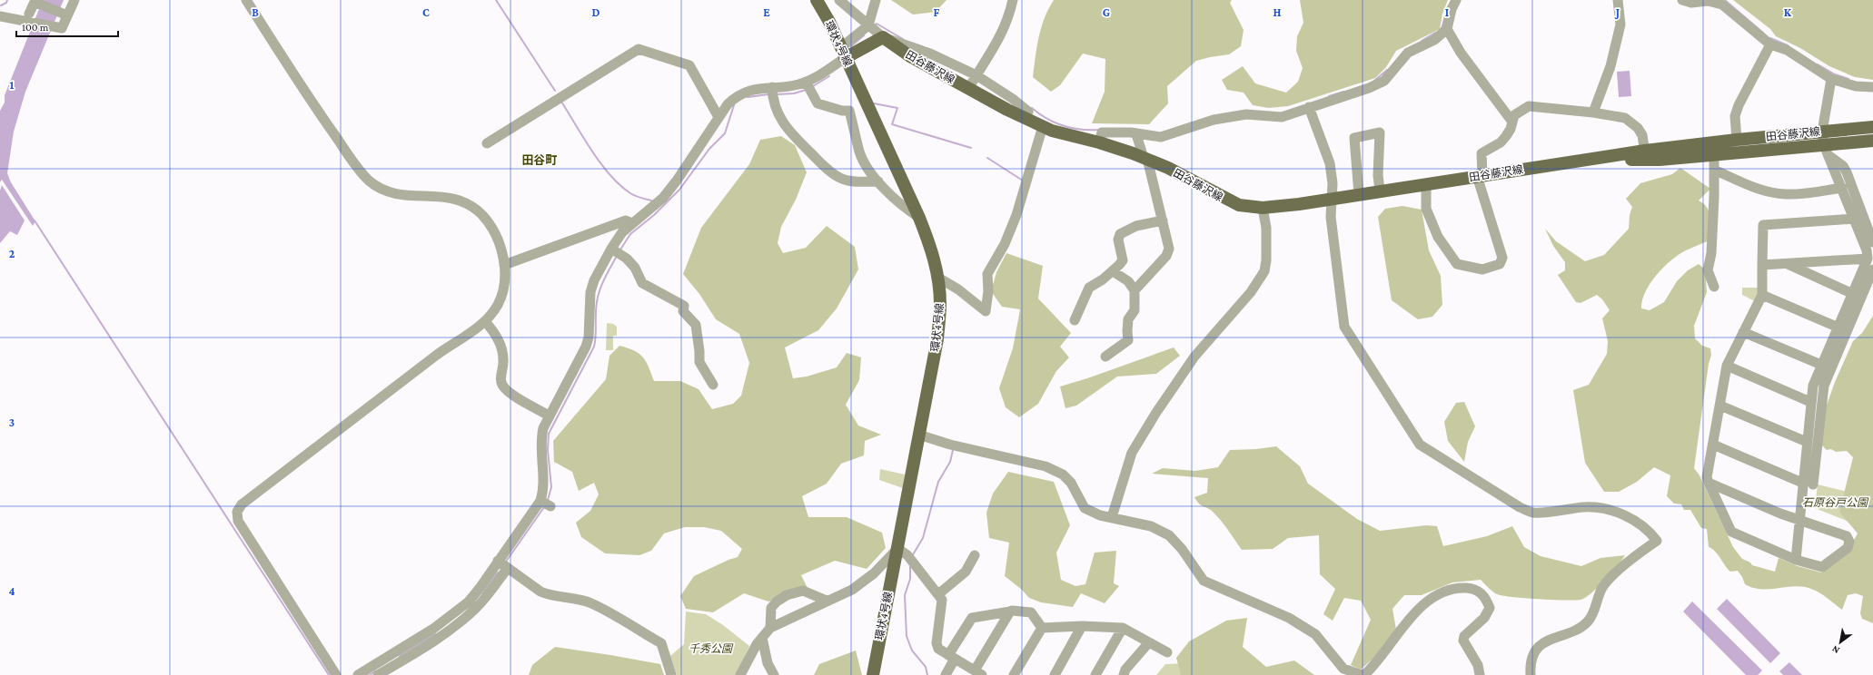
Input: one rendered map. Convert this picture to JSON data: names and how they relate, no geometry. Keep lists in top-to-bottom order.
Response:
{
  "streets": {
    "main road": ["環状4号線", "田谷藤沢線"]
  },
  "districts": ["田谷町"],
  "parks": ["石原谷戸公園", "千秀公園"],
  "scale_bar": "100 m",
  "north": "bottom left",
  "grid": {
    "columns": [
      "B",
      "C",
      "D",
      "E",
      "F",
      "G",
      "H",
      "I",
      "J",
      "K"
    ],
    "rows": [
      "1",
      "2",
      "3",
      "4"
    ]
  }
}
